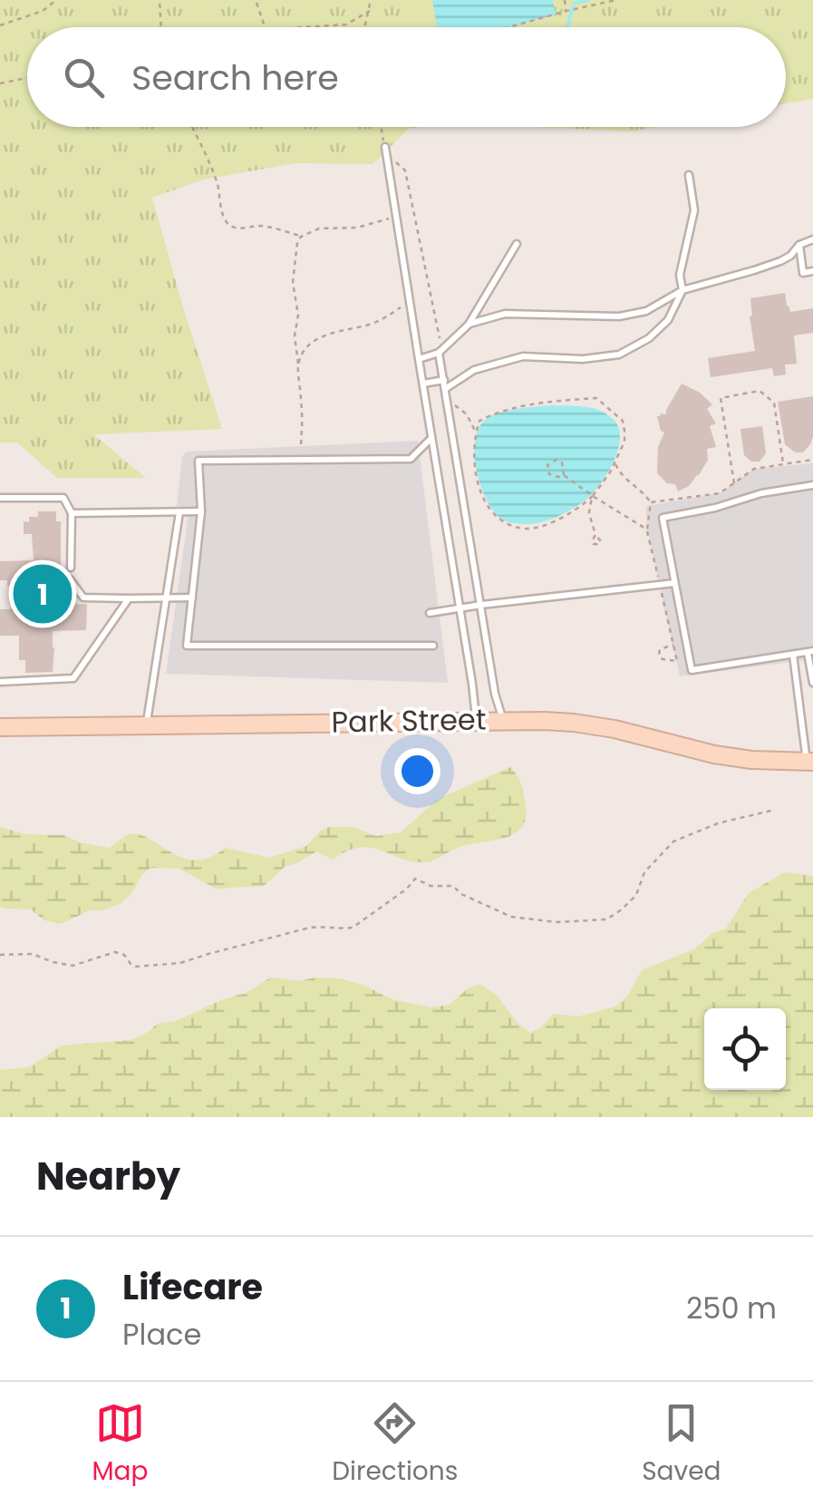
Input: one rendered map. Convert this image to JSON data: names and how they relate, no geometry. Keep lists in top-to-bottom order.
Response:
{
  "streets": {
    "main road": ["Park Street"]
  },
  "page": {
    "search": "Search here",
    "pins": "1",
    "heading": "Nearby",
    "list": [
      {
        "mark": "1",
        "name": "Lifecare",
        "note": "Place",
        "value": "250 m"
      }
    ],
    "nav": ["Map", "Directions", "Saved"]
  }
}
